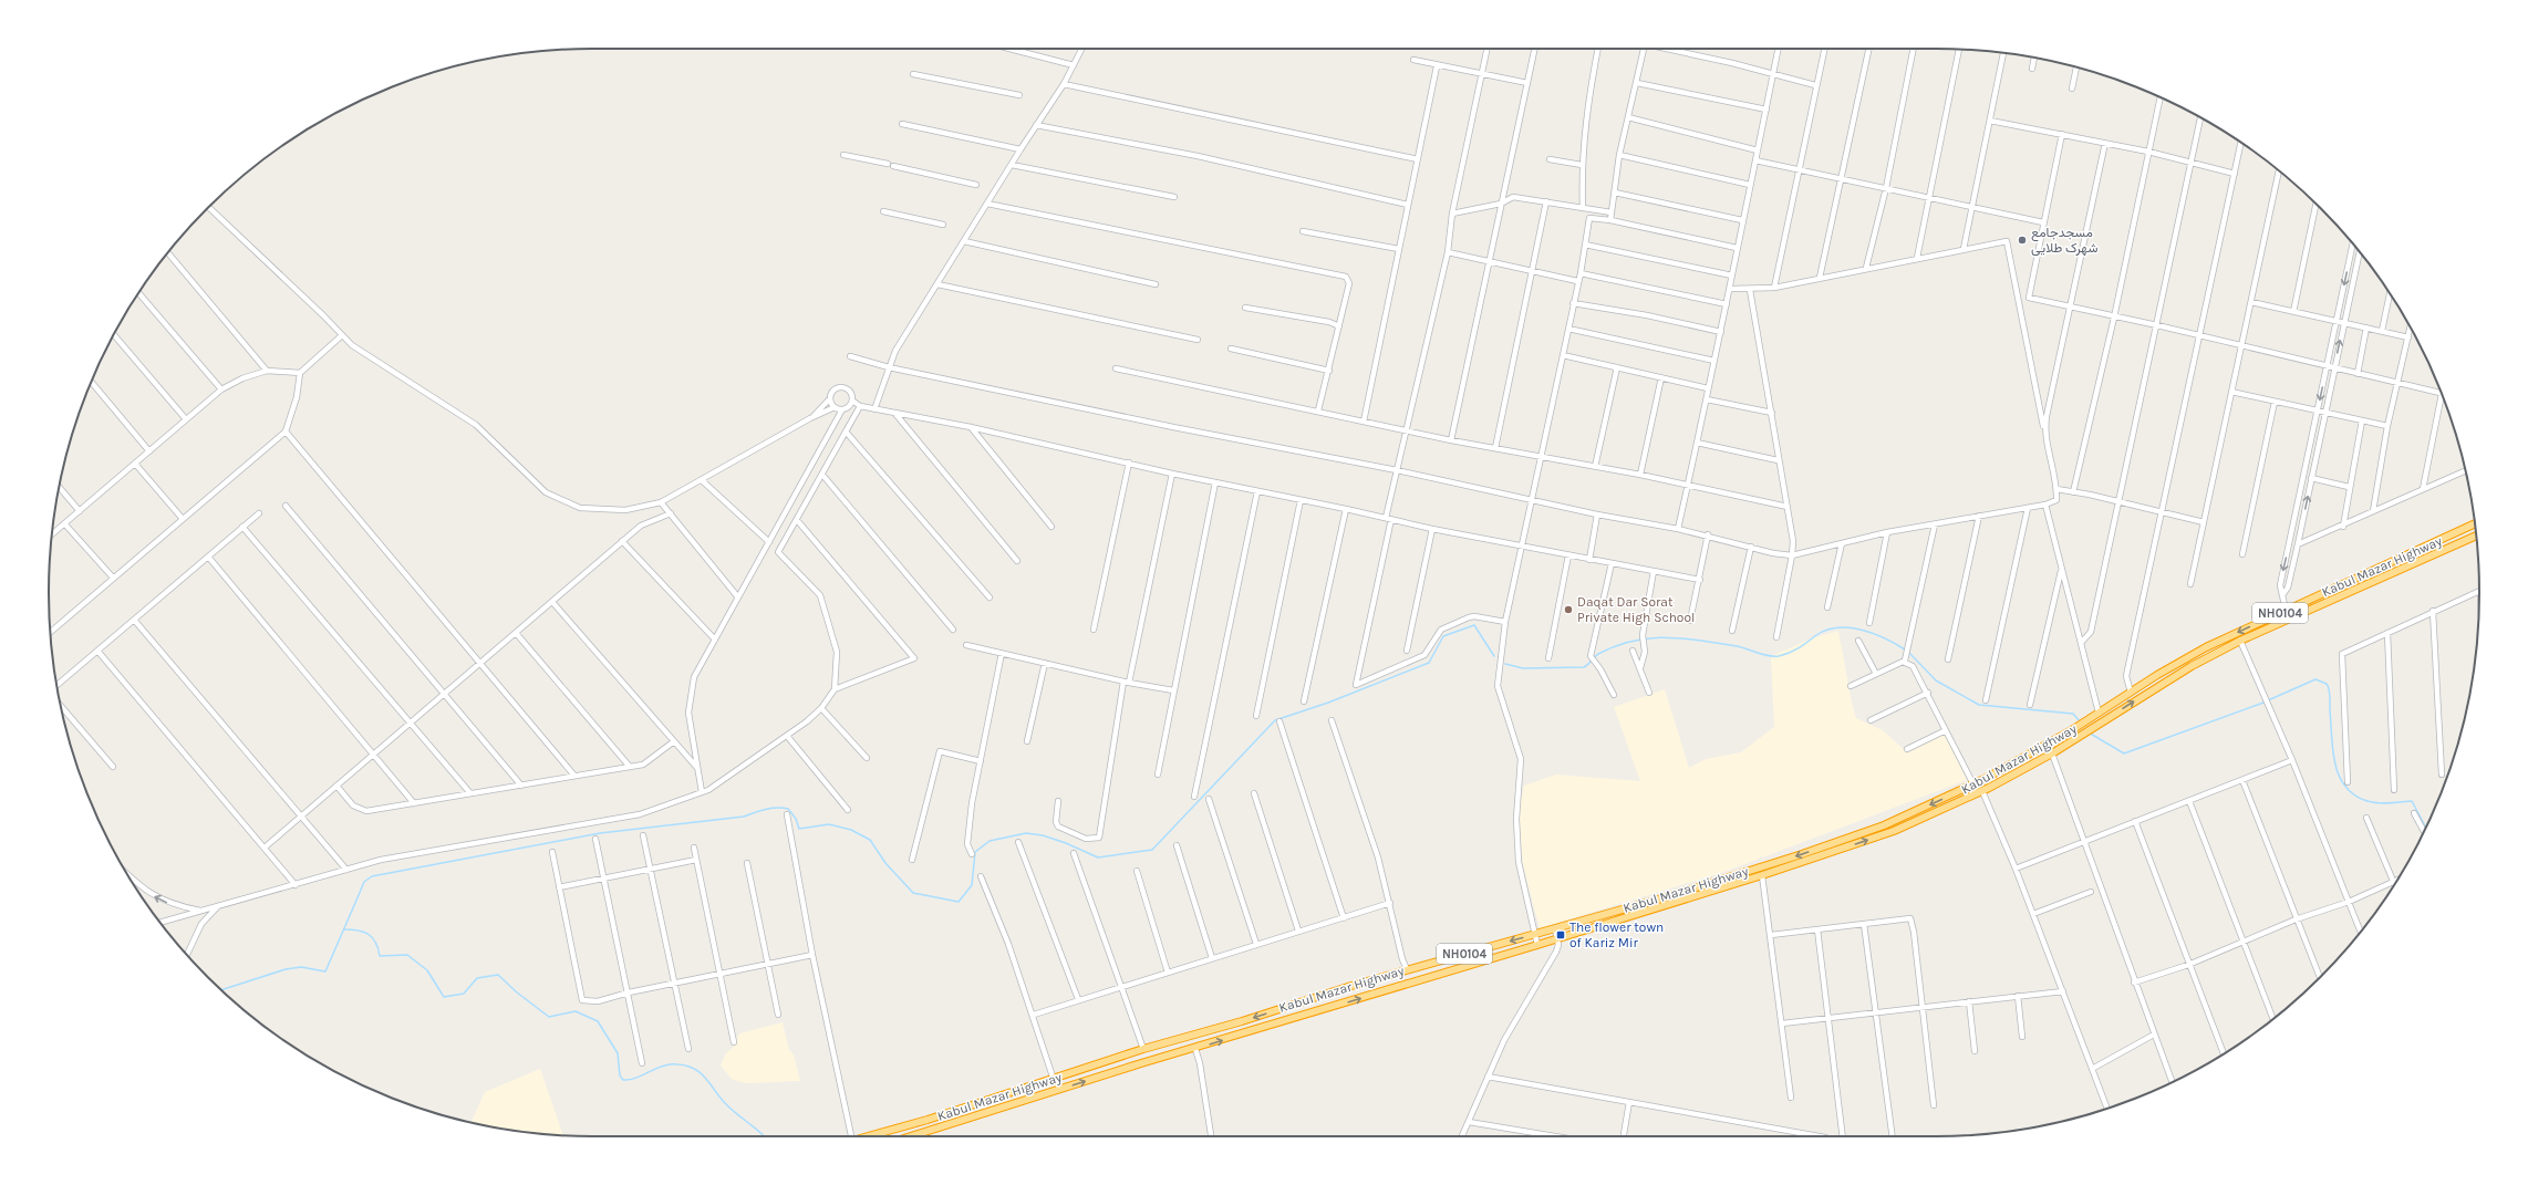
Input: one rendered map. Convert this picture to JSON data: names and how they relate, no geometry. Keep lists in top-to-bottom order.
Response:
{
  "streets": {
    "highway": ["Kabul Mazar Highway", "NH0104"]
  },
  "places": {
    "other": ["مسجدجامع شهرک طلایی", "Daqat Dar Sorat Private High School"],
    "transit": ["The flower town of Kariz Mir"]
  }
}
